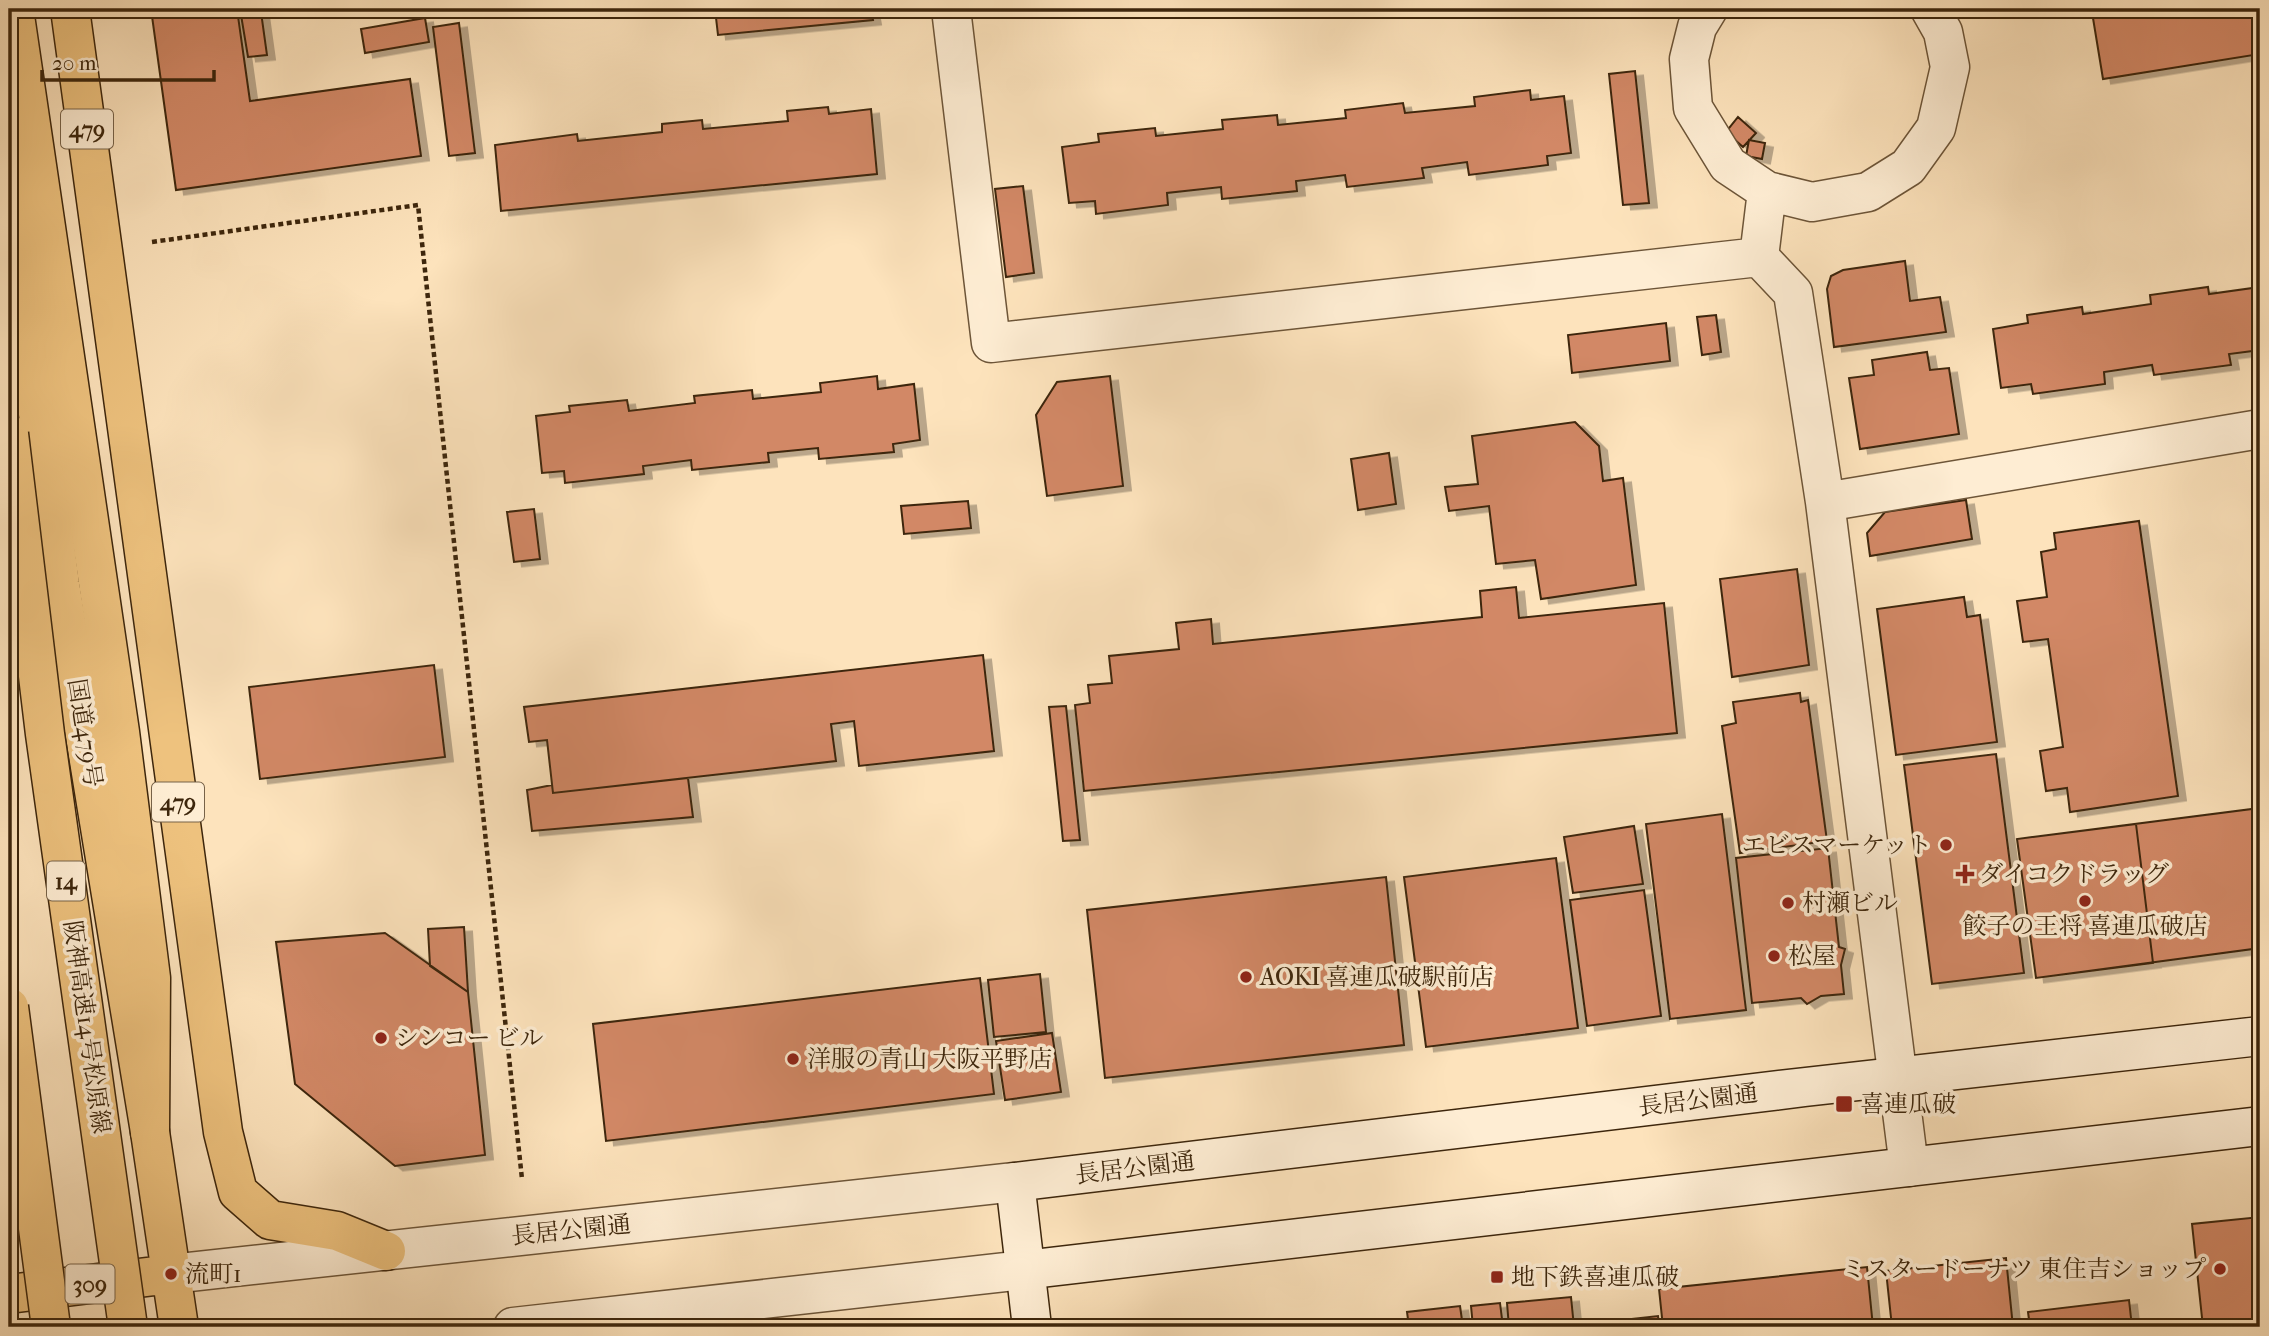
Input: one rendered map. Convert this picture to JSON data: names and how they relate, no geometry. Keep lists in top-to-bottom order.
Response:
{
  "streets": {
    "highway": [
      "479",
      "国道479号",
      "14",
      "阪神高速14号松原線",
      "長居公園通",
      "309"
    ]
  },
  "crossings": [
    ["479", "長居公園通"],
    ["国道479号", "長居公園通"]
  ],
  "places": {
    "other": [
      "エビスマーケット",
      "餃子の王将 喜連瓜破店",
      "村瀬ビル",
      "松屋",
      "AOKI 喜連瓜破駅前店",
      "シンコー ビル",
      "洋服の青山 大阪平野店",
      "ミスタードーナツ 東住吉ショップ",
      "流町1"
    ],
    "health": ["ダイコクドラッグ"],
    "transit": ["喜連瓜破", "地下鉄喜連瓜破"]
  },
  "scale_bar": "20 m"
}
